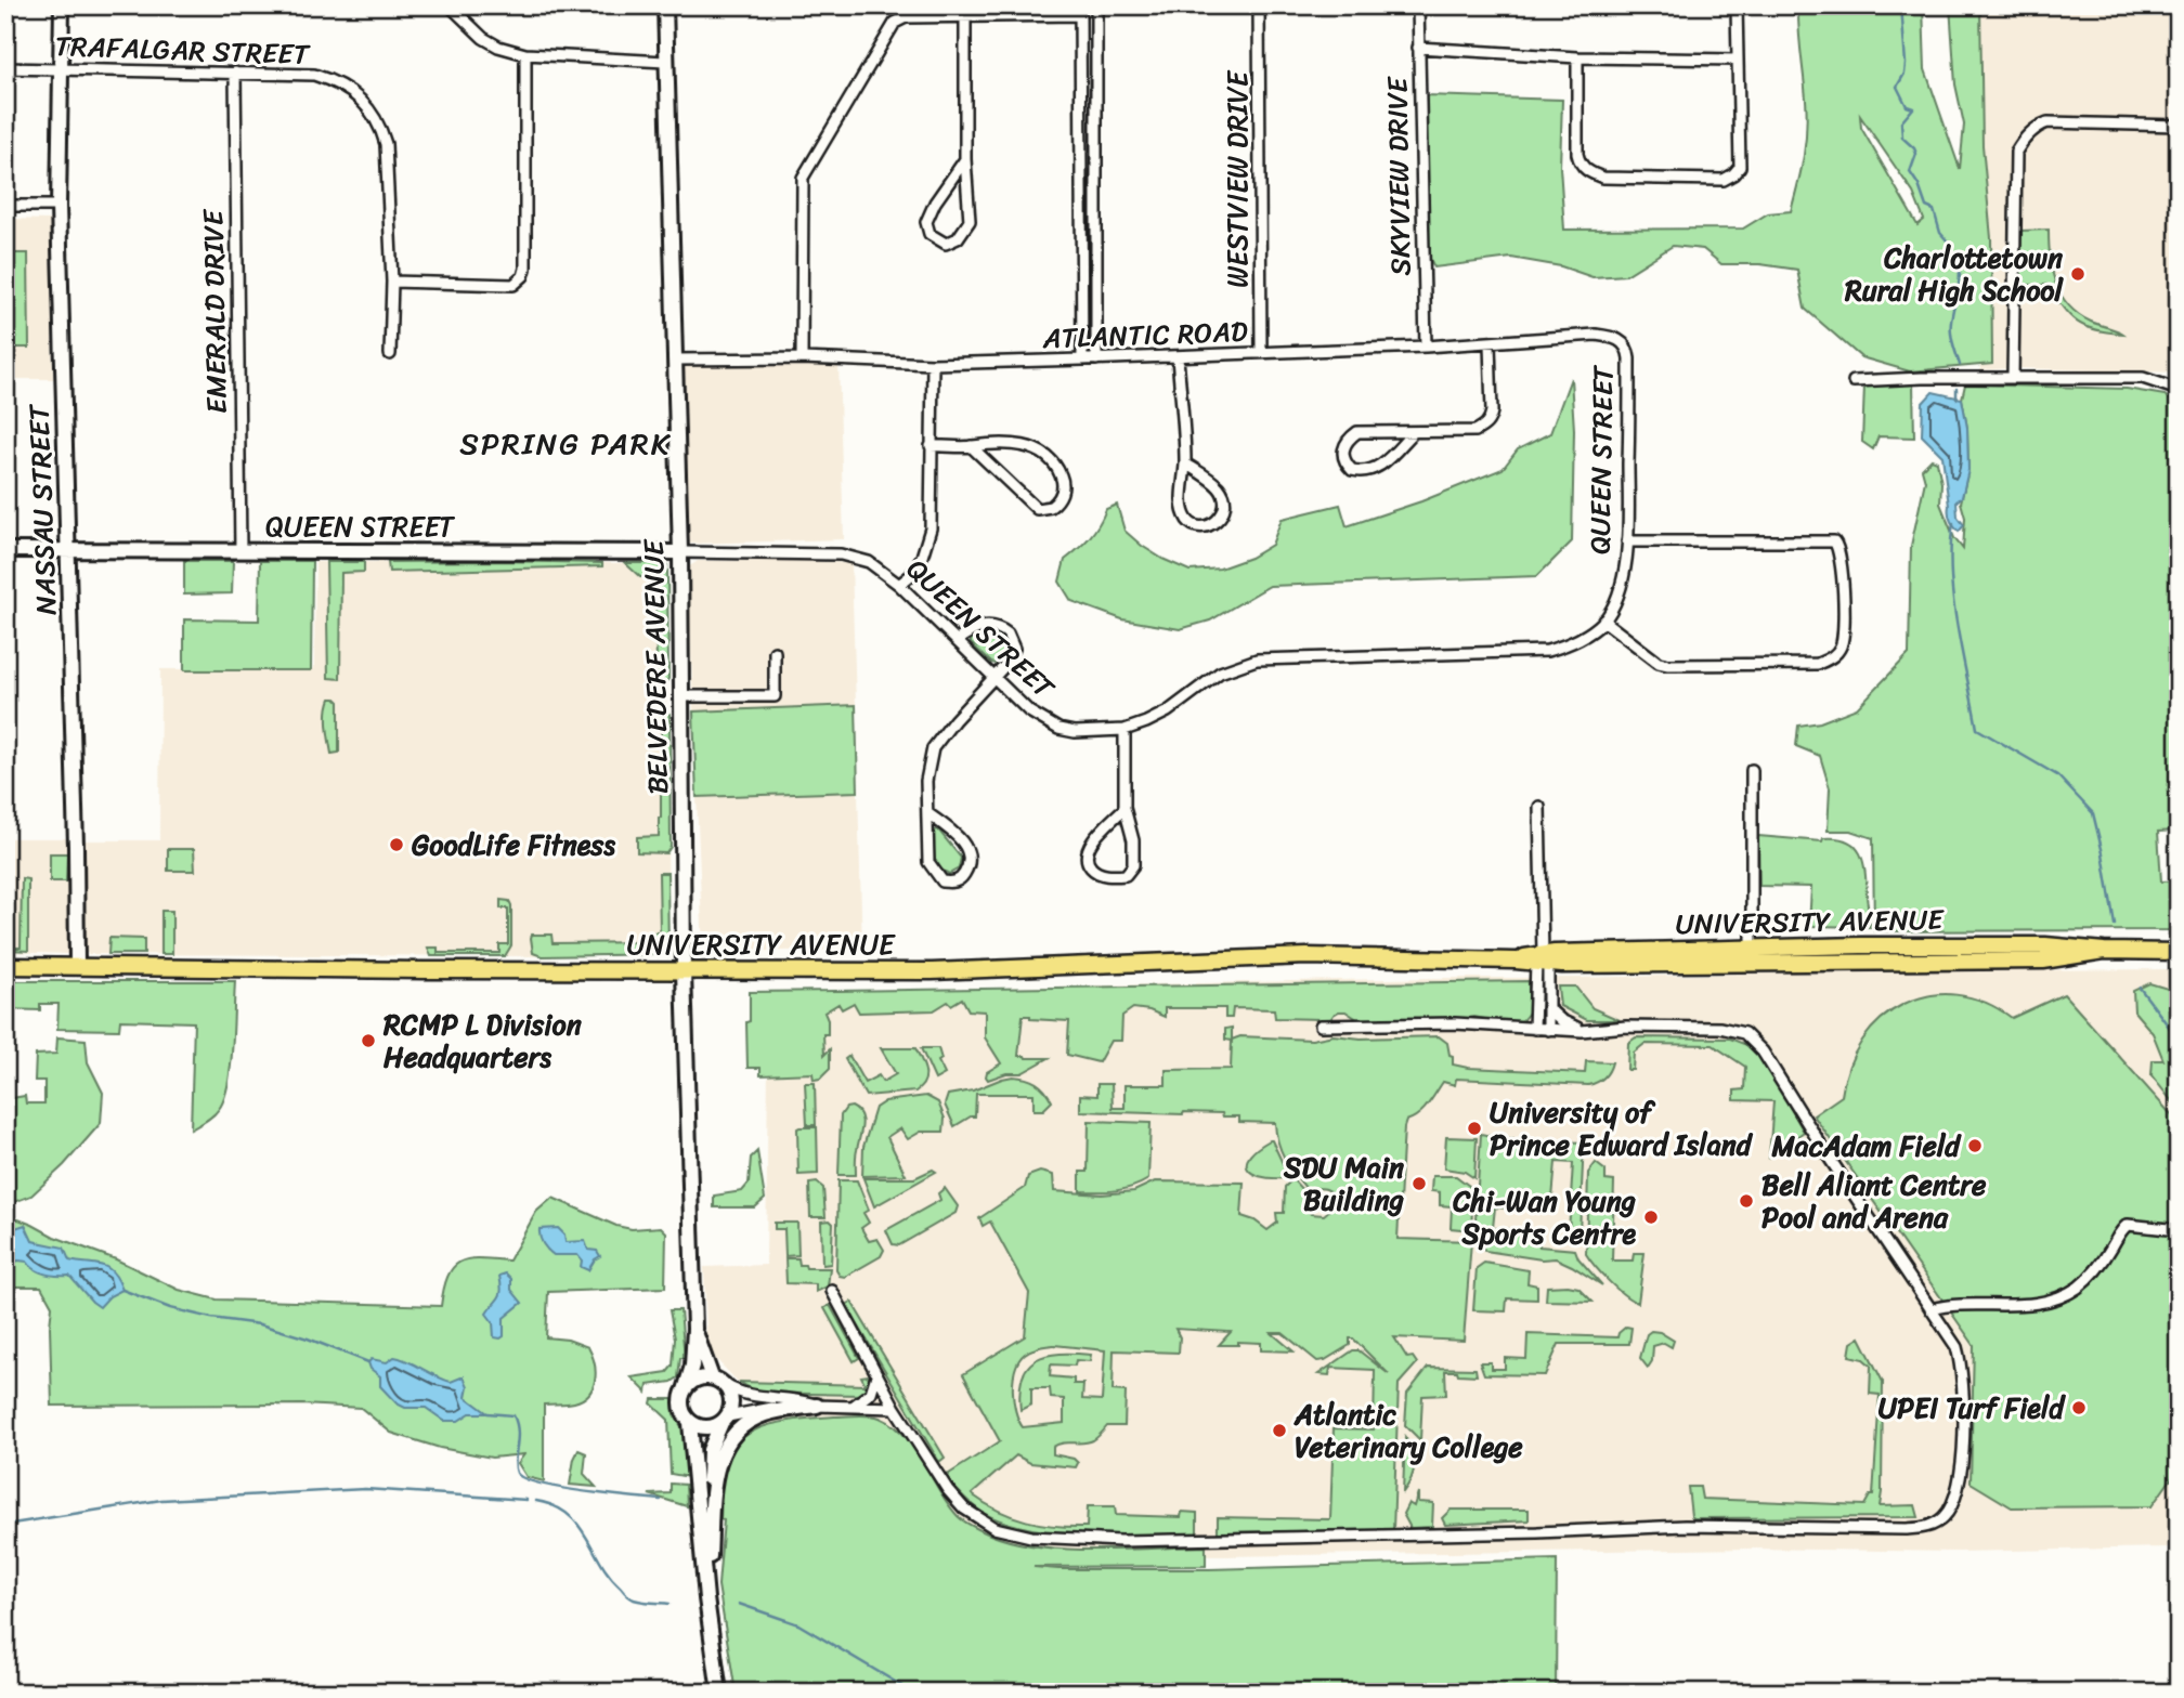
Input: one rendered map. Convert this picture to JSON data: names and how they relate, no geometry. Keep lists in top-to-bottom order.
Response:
{
  "streets": {
    "main road": [
      "QUEEN STREET",
      "NASSAU STREET",
      "BELVEDERE AVENUE",
      "UNIVERSITY AVENUE"
    ],
    "street": [
      "TRAFALGAR STREET",
      "SKYVIEW DRIVE",
      "WESTVIEW DRIVE",
      "EMERALD DRIVE",
      "ATLANTIC ROAD"
    ]
  },
  "crossings": [
    ["TRAFALGAR STREET", "EMERALD DRIVE"],
    ["TRAFALGAR STREET", "NASSAU STREET"],
    ["SKYVIEW DRIVE", "ATLANTIC ROAD"],
    ["WESTVIEW DRIVE", "ATLANTIC ROAD"],
    ["EMERALD DRIVE", "QUEEN STREET"],
    ["ATLANTIC ROAD", "QUEEN STREET"],
    ["ATLANTIC ROAD", "BELVEDERE AVENUE"],
    ["QUEEN STREET", "NASSAU STREET"],
    ["QUEEN STREET", "BELVEDERE AVENUE"],
    ["NASSAU STREET", "UNIVERSITY AVENUE"],
    ["BELVEDERE AVENUE", "UNIVERSITY AVENUE"]
  ],
  "districts": ["SPRING PARK"],
  "places": [
    "Charlottetown Rural High School",
    "GoodLife Fitness",
    "RCMP L Division Headquarters",
    "University of Prince Edward Island",
    "MacAdam Field",
    "SDU Main Building",
    "Bell Aliant Centre Pool and Arena",
    "Chi-Wan Young Sports Centre",
    "UPEI Turf Field",
    "Atlantic Veterinary College"
  ]
}
